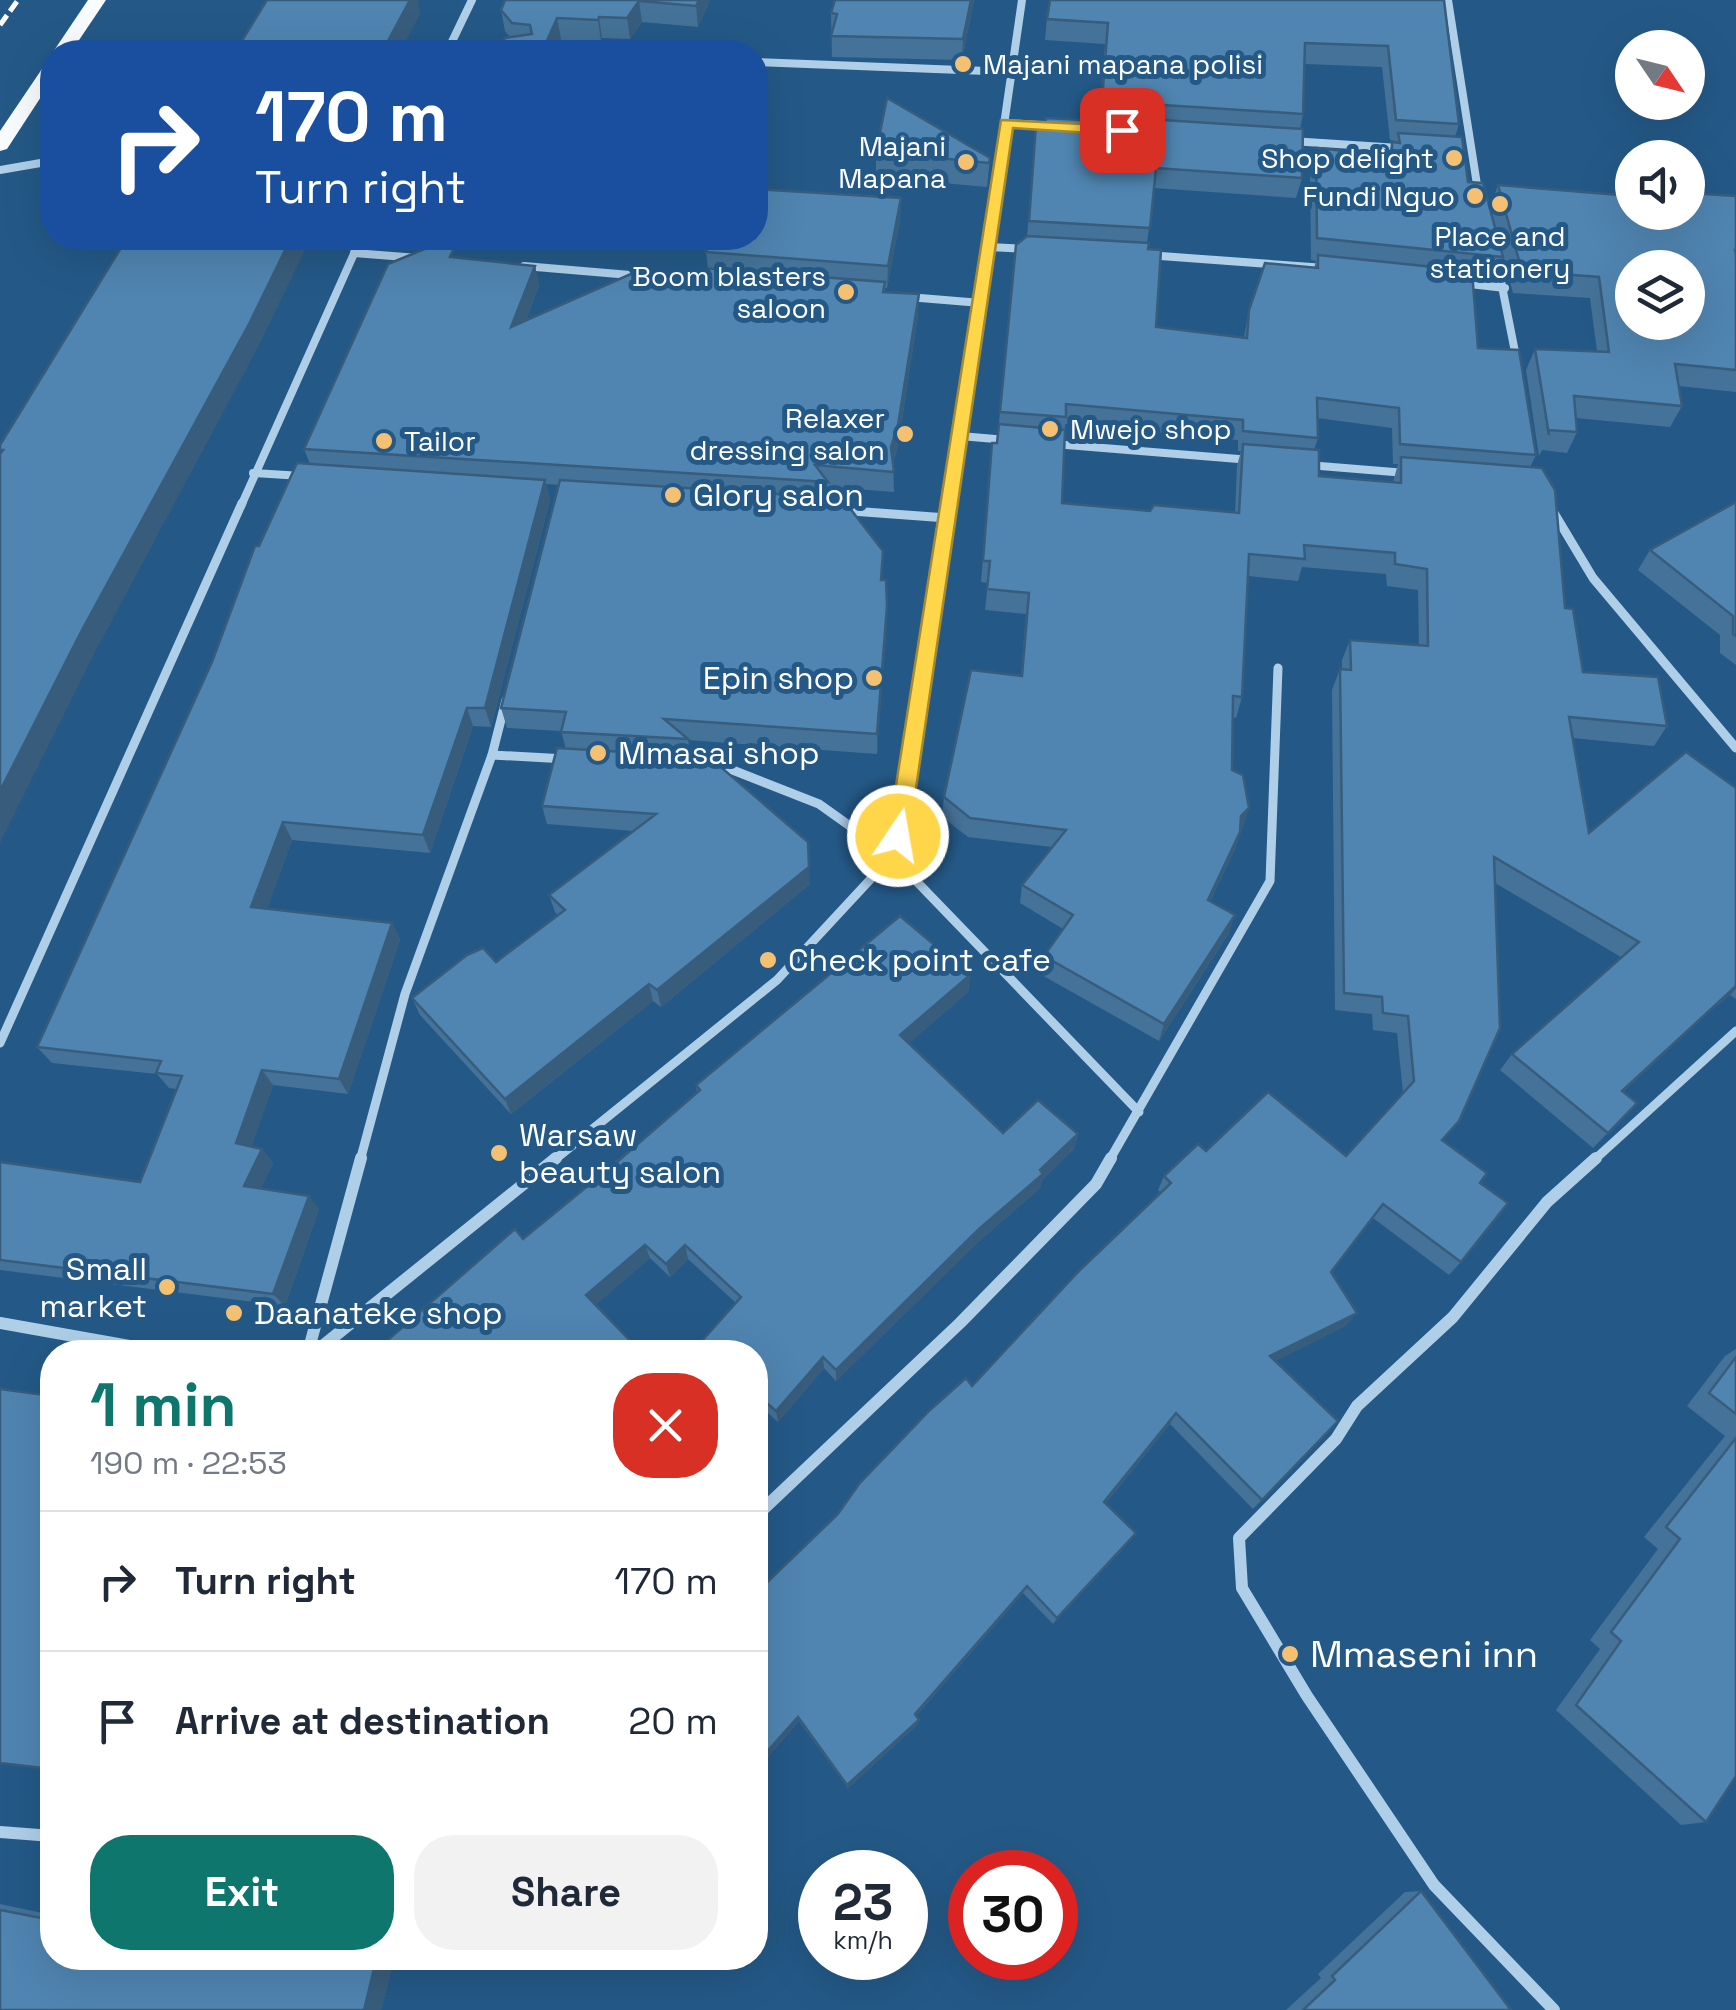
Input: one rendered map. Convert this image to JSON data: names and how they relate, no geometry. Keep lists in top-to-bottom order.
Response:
{
  "places": [
    "Majani mapana polisi",
    "Shop delight",
    "Majani Mapana",
    "Fundi Nguo",
    "Place and stationery",
    "Boom blasters saloon",
    "Mwejo shop",
    "Relaxer dressing salon",
    "Tailor",
    "Glory salon",
    "Epin shop",
    "Mmasai shop",
    "Check point cafe",
    "Warsaw beauty salon",
    "Small market",
    "Daanateke shop",
    "Mmaseni inn"
  ],
  "north": "bottom right",
  "page": {
    "turn": ["170 m", "Turn right"],
    "heading": ["1 min", "190 m · 22:53"],
    "list": [
      {
        "name": "Turn right",
        "value": "170 m"
      },
      {
        "name": "Arrive at destination",
        "value": "20 m"
      }
    ],
    "buttons": ["Exit", "Share"],
    "speed": "23 km/h",
    "limit": "30"
  }
}
